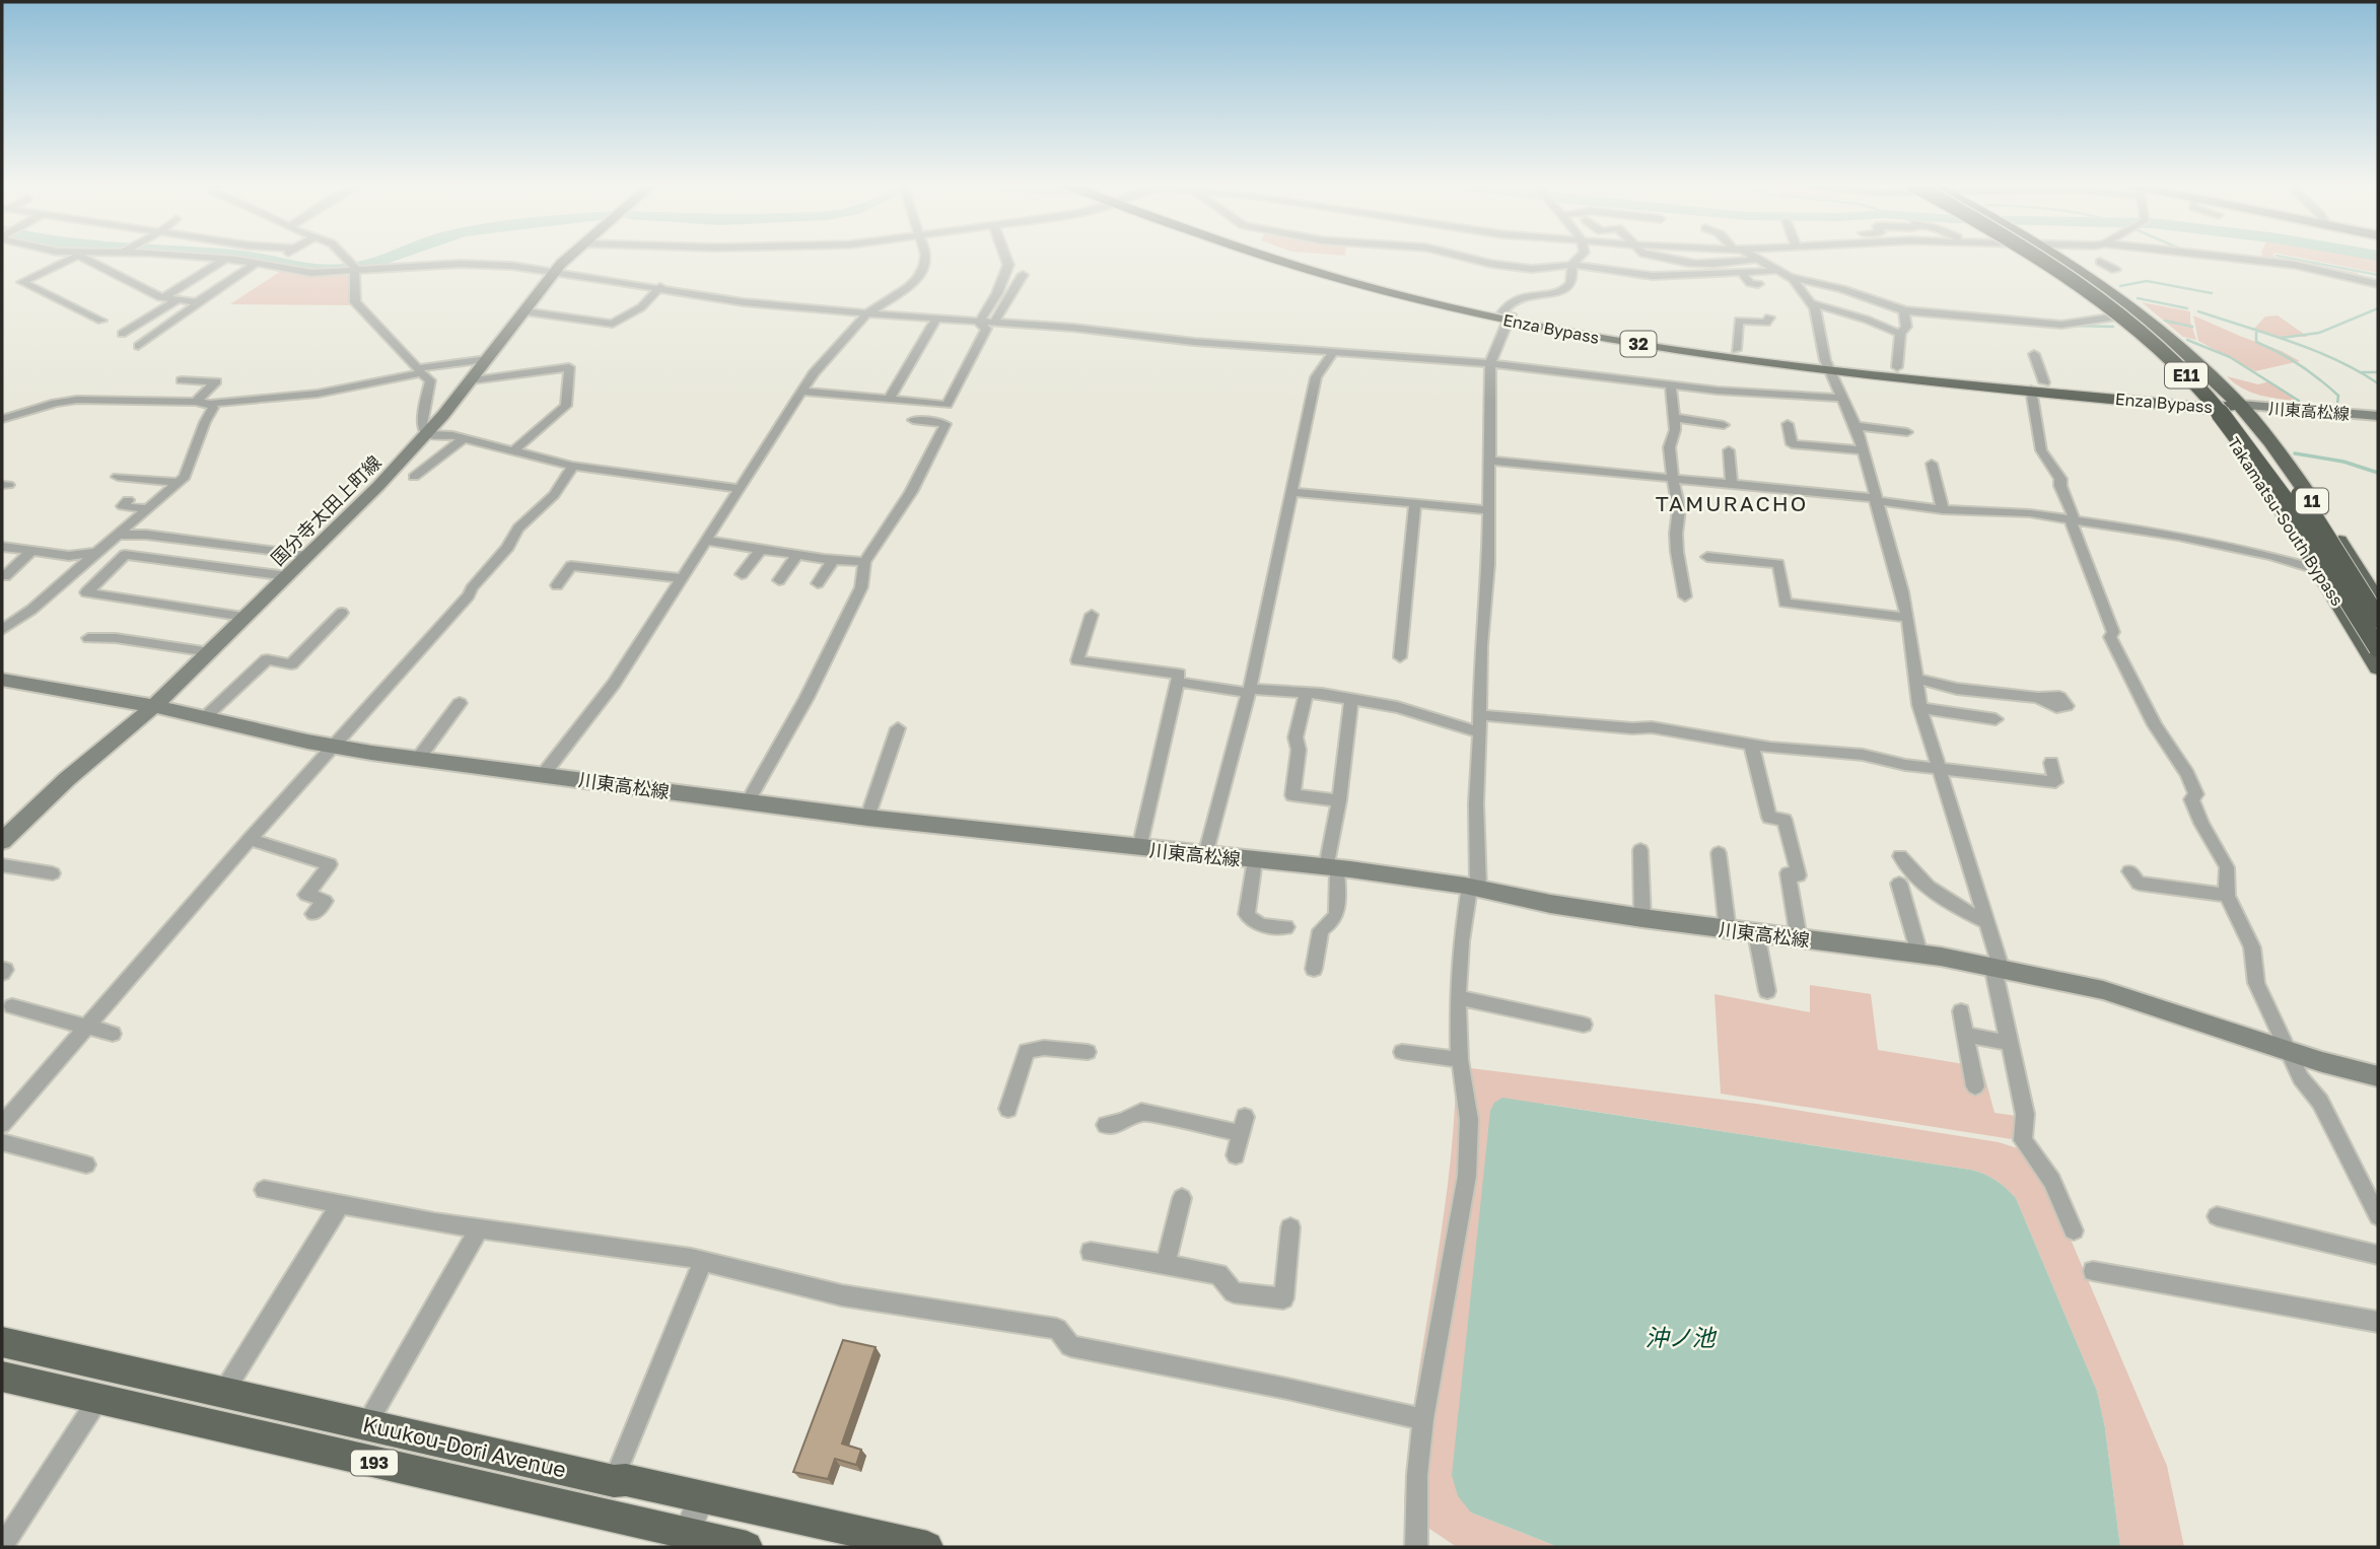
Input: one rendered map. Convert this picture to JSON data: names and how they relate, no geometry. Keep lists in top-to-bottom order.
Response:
{
  "streets": {
    "highway": [
      "Enza Bypass",
      "32",
      "E11",
      "11",
      "Takamatsu-South Bypass",
      "Kuukou-Dori Avenue",
      "193"
    ],
    "main road": ["川東高松線", "国分寺太田上町線"]
  },
  "crossings": [
    ["Enza Bypass", "川東高松線"],
    ["Enza Bypass", "Takamatsu-South Bypass"],
    ["川東高松線", "国分寺太田上町線"],
    ["川東高松線", "Takamatsu-South Bypass"]
  ],
  "districts": ["TAMURACHO"],
  "water": ["沖ノ池"]
}
